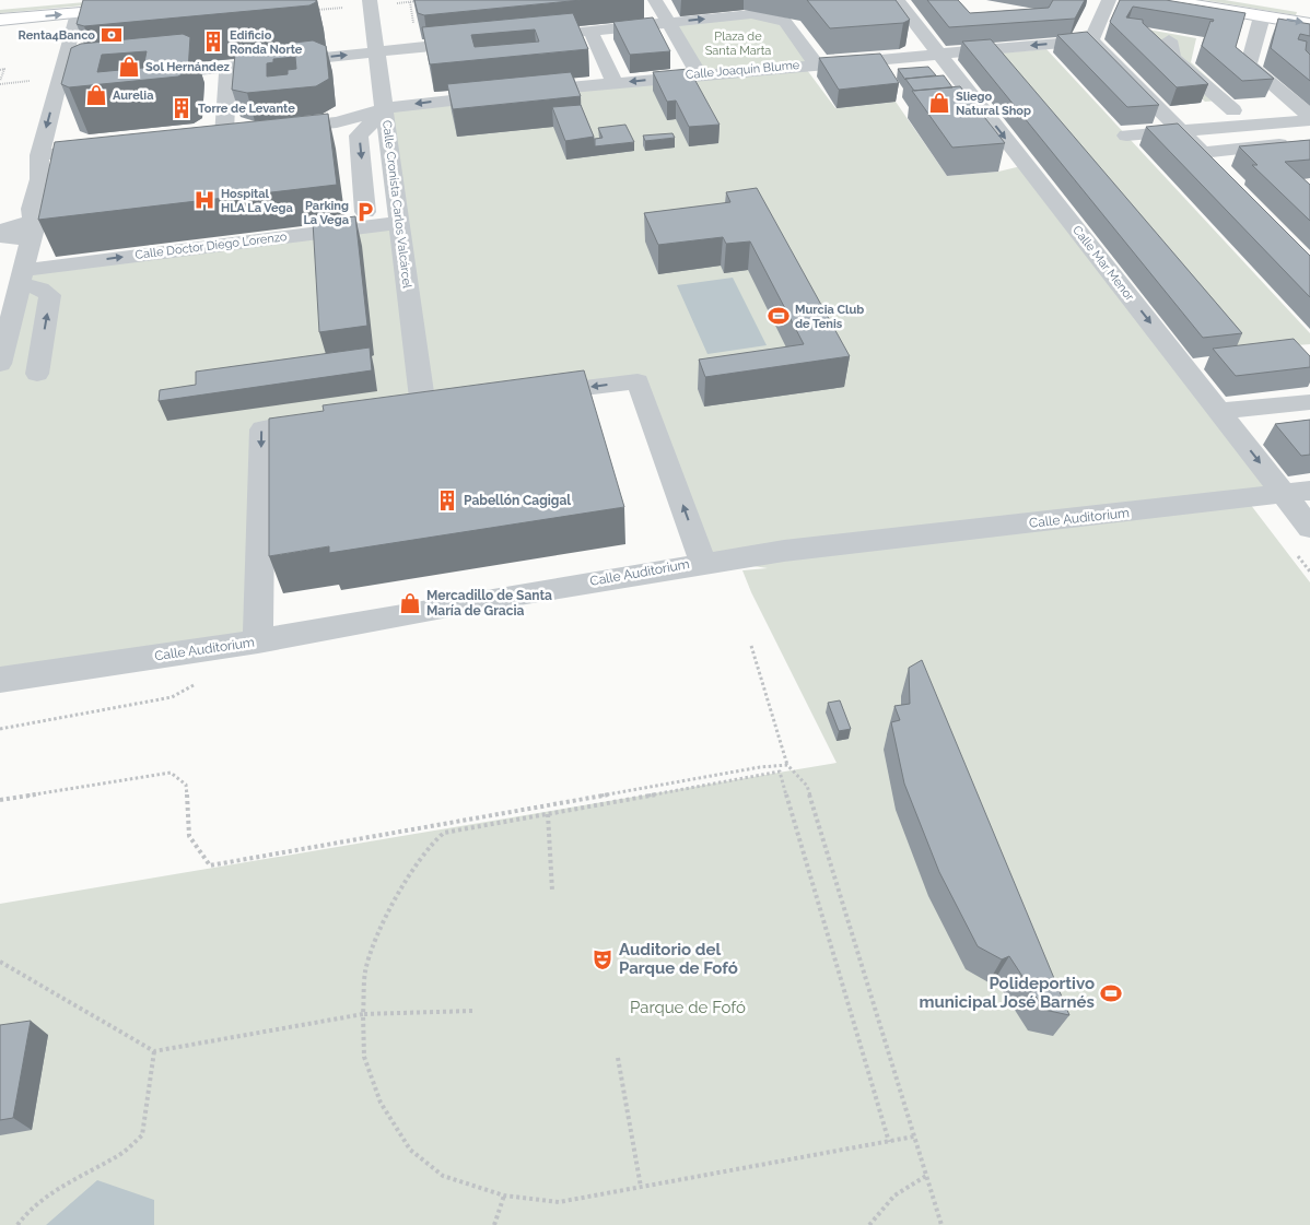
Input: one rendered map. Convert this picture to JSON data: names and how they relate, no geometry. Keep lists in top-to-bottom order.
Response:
{
  "streets": {
    "street": [
      "Calle Joaquín Blume",
      "Calle Cronista Carlos Valcárcel",
      "Calle Doctor Diego Lorenzo",
      "Calle Mar Menor",
      "Calle Auditorium"
    ]
  },
  "crossings": [
    ["Calle Joaquín Blume", "Calle Cronista Carlos Valcárcel"],
    ["Calle Joaquín Blume", "Calle Mar Menor"],
    ["Calle Cronista Carlos Valcárcel", "Calle Doctor Diego Lorenzo"],
    ["Calle Mar Menor", "Calle Auditorium"]
  ],
  "parks": ["Plaza de Santa Marta", "Parque de Fofó"],
  "places": {
    "bank": ["Renta4Banco"],
    "building": ["Edificio Ronda Norte", "Torre de Levante", "Pabellón Cagigal"],
    "shop": [
      "Sol Hernández",
      "Aurelia",
      "Sliego Natural Shop",
      "Mercadillo de Santa María de Gracia"
    ],
    "hospital": ["Hospital HLA La Vega"],
    "parking": ["Parking La Vega"],
    "sports": ["Murcia Club de Tenis", "Polideportivo municipal José Barnés"],
    "theatre": ["Auditorio del Parque de Fofó"]
  }
}
